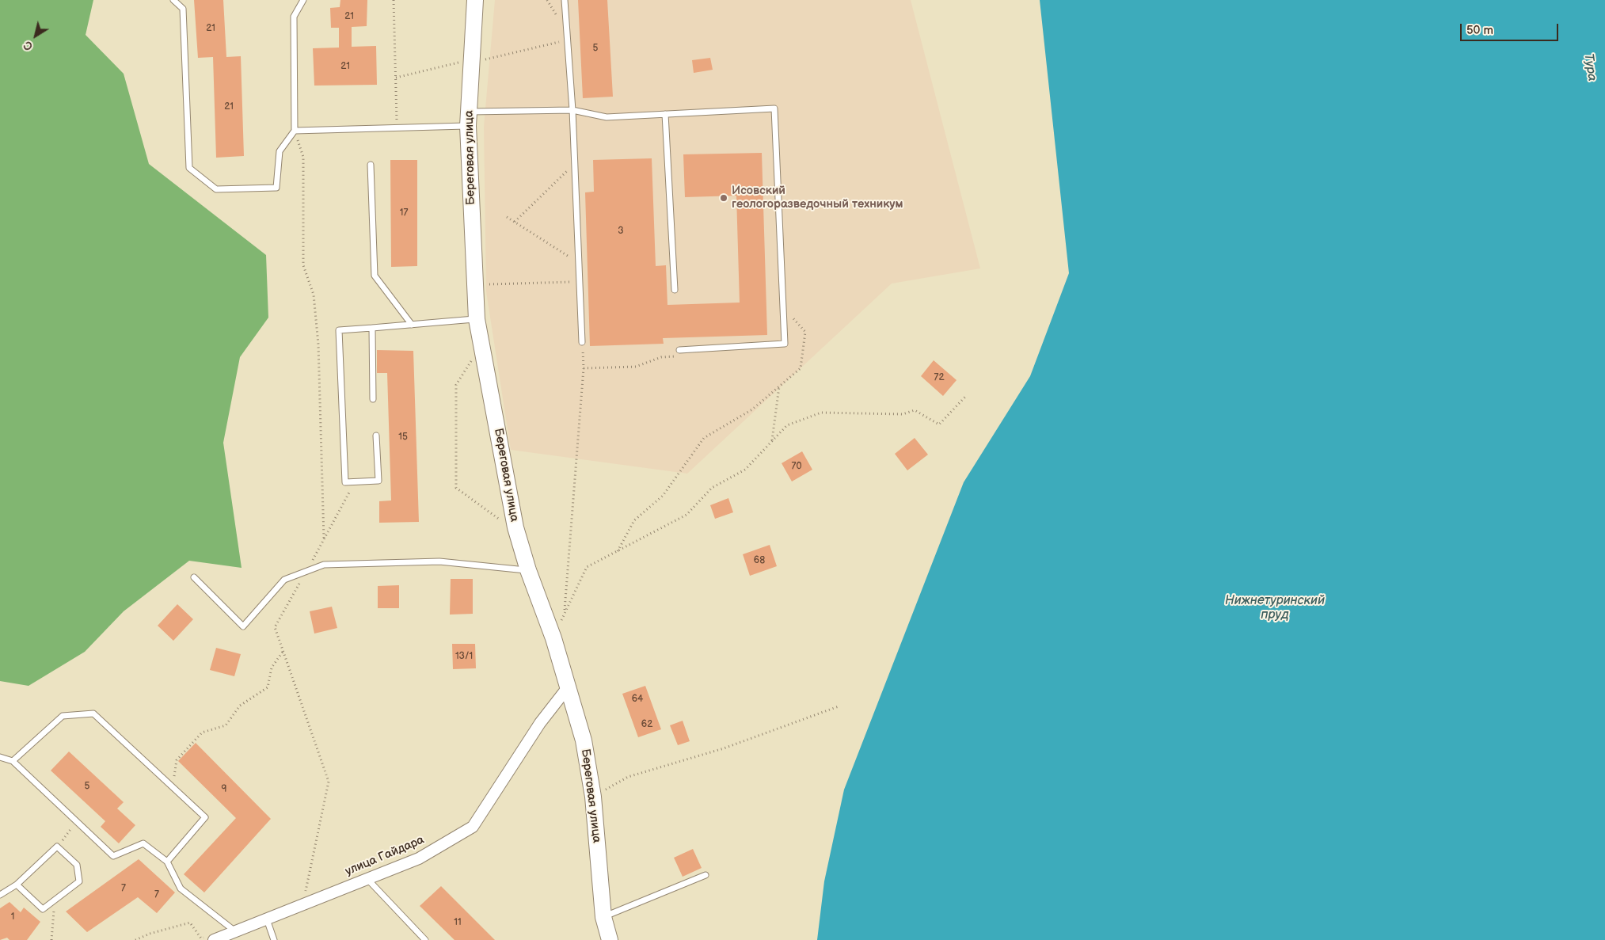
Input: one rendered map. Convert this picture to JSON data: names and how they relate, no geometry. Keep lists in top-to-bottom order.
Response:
{
  "streets": {
    "street": ["Береговая улица", "улица Гайдара"]
  },
  "crossings": [
    ["Береговая улица", "улица Гайдара"]
  ],
  "water": ["Тура", "Нижнетуринский пруд"],
  "places": ["Исовский геологоразведочный техникум"],
  "house_numbers": [
    "21",
    "21",
    "5",
    "21",
    "21",
    "17",
    "3",
    "72",
    "15",
    "70",
    "68",
    "13/1",
    "64",
    "62",
    "5",
    "9",
    "7",
    "7",
    "1",
    "11"
  ],
  "scale_bar": "50 m",
  "north": "bottom left"
}
